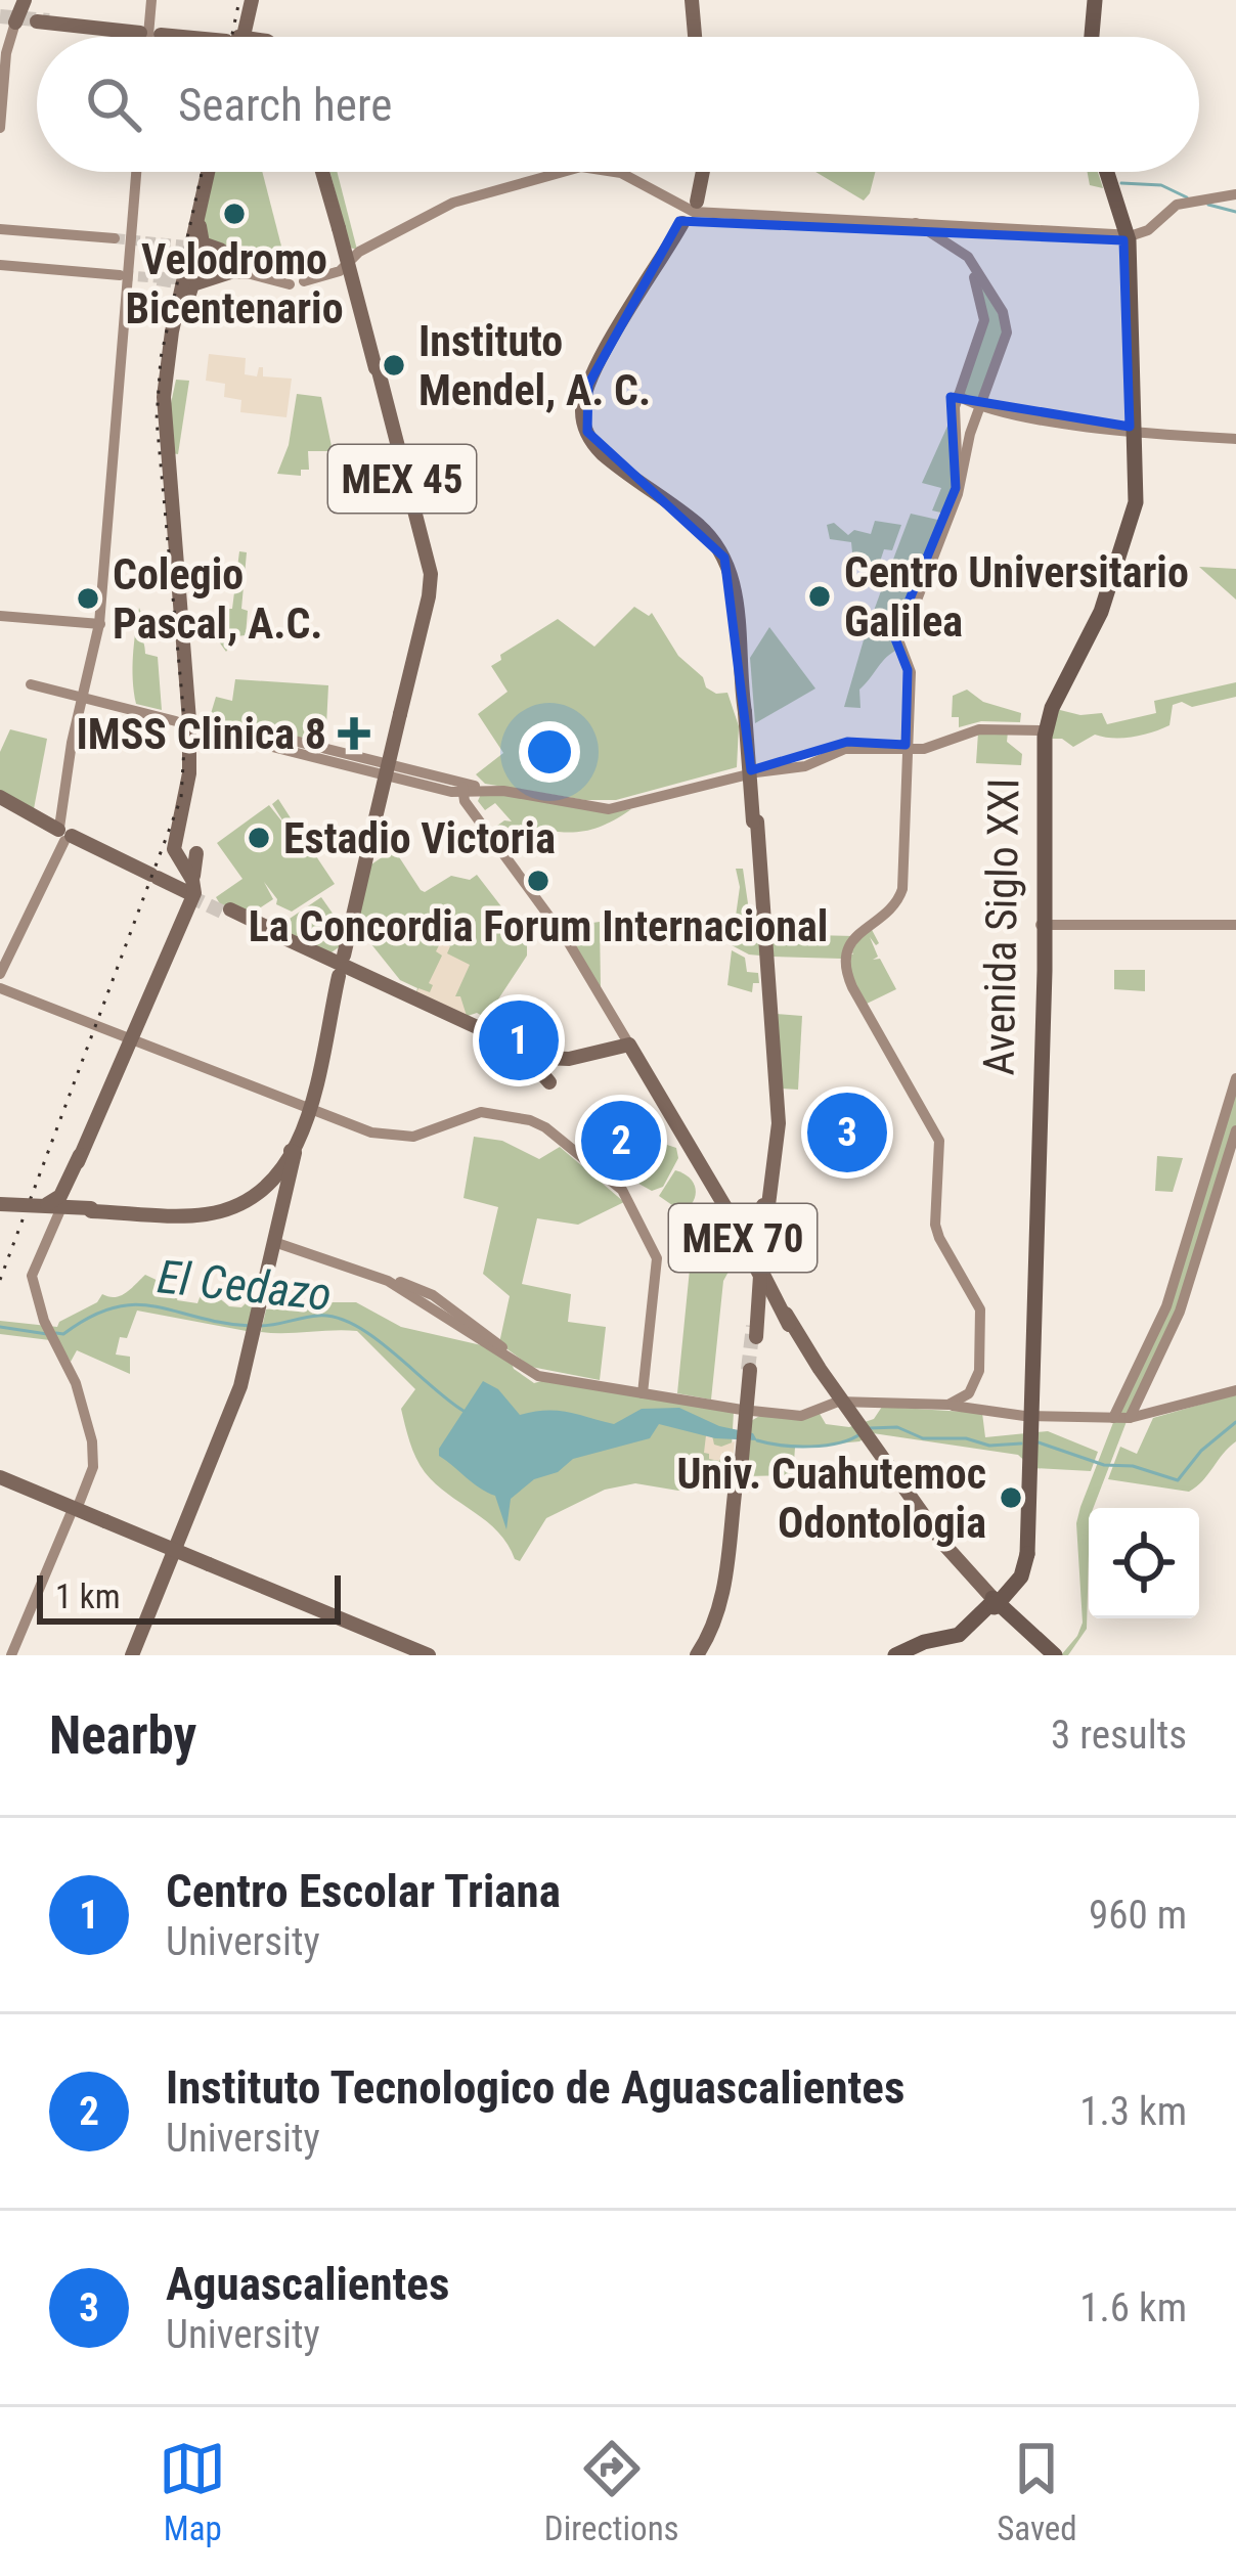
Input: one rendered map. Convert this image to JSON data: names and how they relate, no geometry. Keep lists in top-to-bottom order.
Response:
{
  "streets": {
    "highway": ["Avenida Siglo XXI", "MEX 70"],
    "main road": ["MEX 45"]
  },
  "water": ["El Cedazo"],
  "places": {
    "other": [
      "Velodromo Bicentenario",
      "Instituto Mendel, A. C.",
      "Centro Universitario Galilea",
      "Colegio Pascal, A.C.",
      "Estadio Victoria",
      "La Concordia Forum Internacional",
      "Univ. Cuahutemoc Odontologia"
    ],
    "health": ["IMSS Clinica 8"]
  },
  "scale_bar": "1 km",
  "page": {
    "search": "Search here",
    "pins": ["1", "3", "2"],
    "scale": "1 km",
    "heading": ["Nearby", "3 results"],
    "list": [
      {
        "mark": "1",
        "name": "Centro Escolar Triana",
        "note": "University",
        "value": "960 m"
      },
      {
        "mark": "2",
        "name": "Instituto Tecnologico de Aguascalientes",
        "note": "University",
        "value": "1.3 km"
      },
      {
        "mark": "3",
        "name": "Aguascalientes",
        "note": "University",
        "value": "1.6 km"
      }
    ],
    "nav": ["Map", "Directions", "Saved"]
  }
}
